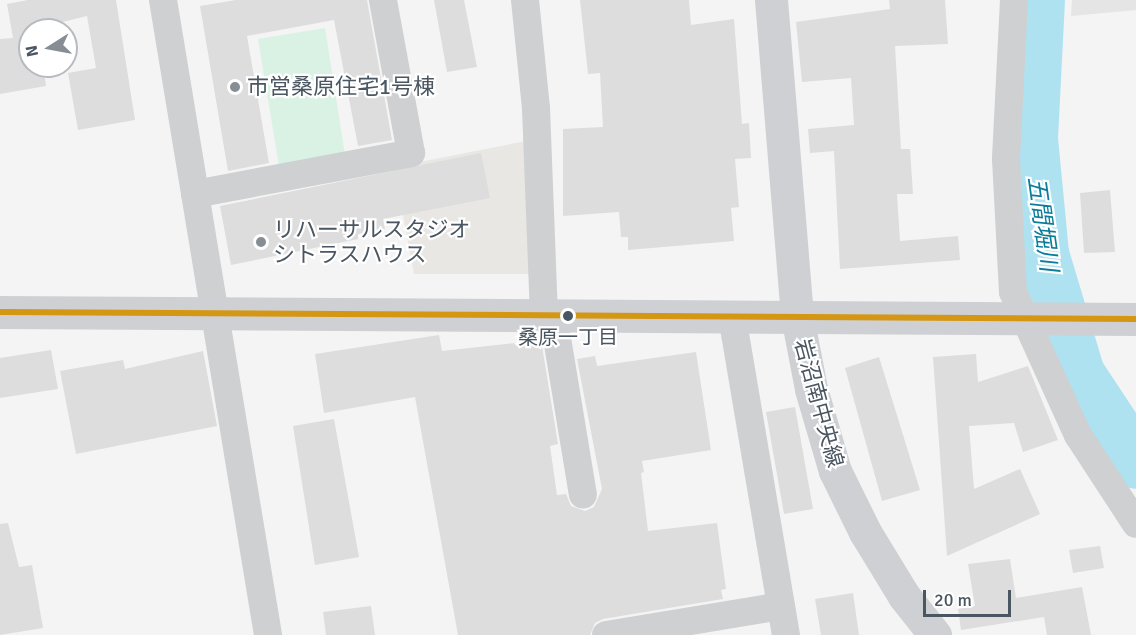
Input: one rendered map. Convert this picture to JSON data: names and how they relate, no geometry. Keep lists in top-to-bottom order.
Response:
{
  "streets": {
    "street": ["岩沼南中央線"]
  },
  "water": ["五間堀川"],
  "places": ["市営桑原住宅1号棟", "リハーサルスタジオ シトラスハウス", "桑原一丁目"],
  "scale_bar": "20 m",
  "north": "left"
}
